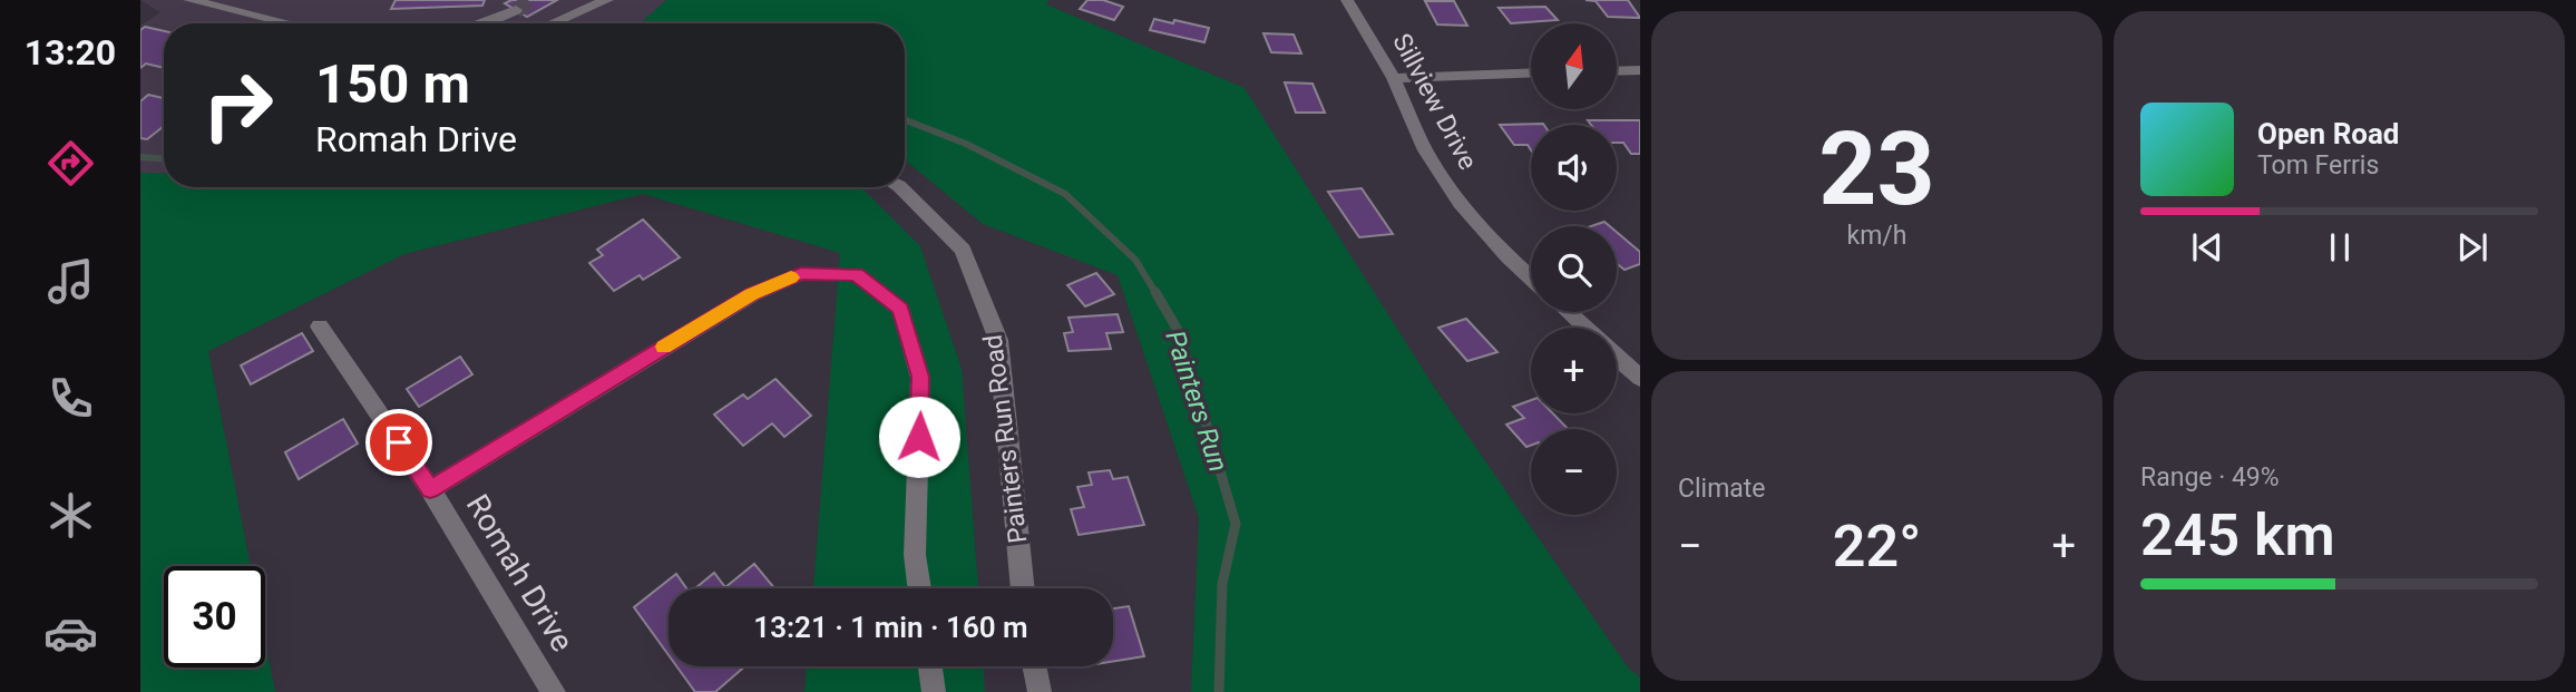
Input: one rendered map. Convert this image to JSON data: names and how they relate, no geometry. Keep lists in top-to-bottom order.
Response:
{
  "streets": {
    "street": ["Sillview Drive", "Painters Run Road", "Romah Drive"]
  },
  "water": ["Painters Run"],
  "north": "top",
  "page": {
    "tabs": "13:20",
    "tile": [
      ["23", "km/h"],
      "Climate",
      ["Range · 49%", "245 km"]
    ],
    "map_buttons": ["+", "−"],
    "turn": ["150 m", "Romah Drive"],
    "song": ["Open Road", "Tom Ferris"],
    "heat": ["−", "22°", "+"],
    "limit": "30",
    "trip": "13:21 · 1 min · 160 m"
  }
}
